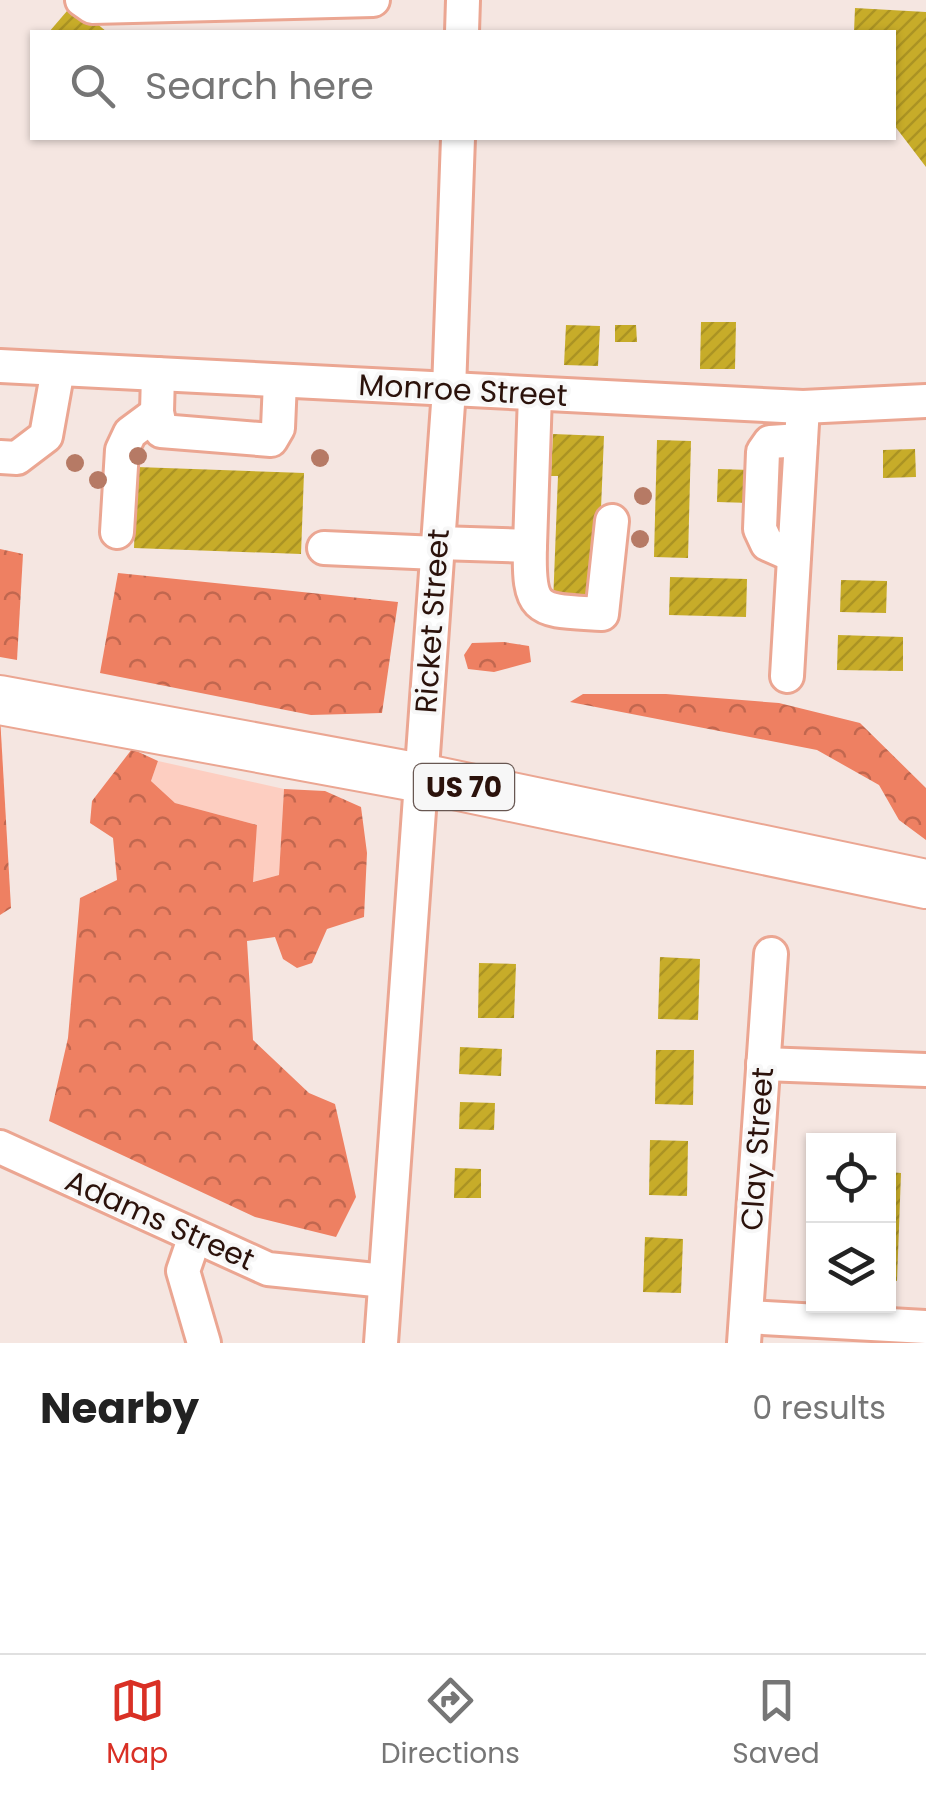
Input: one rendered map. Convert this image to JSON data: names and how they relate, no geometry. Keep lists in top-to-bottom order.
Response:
{
  "streets": {
    "highway": ["US 70"],
    "street": [
      "Monroe Street",
      "Ricket Street",
      "Clay Street",
      "Adams Street"
    ]
  },
  "crossings": [
    ["Monroe Street", "Ricket Street"],
    ["Ricket Street", "US 70"],
    ["Ricket Street", "Adams Street"]
  ],
  "page": {
    "search": "Search here",
    "heading": ["Nearby", "0 results"],
    "nav": ["Map", "Directions", "Saved"]
  }
}
